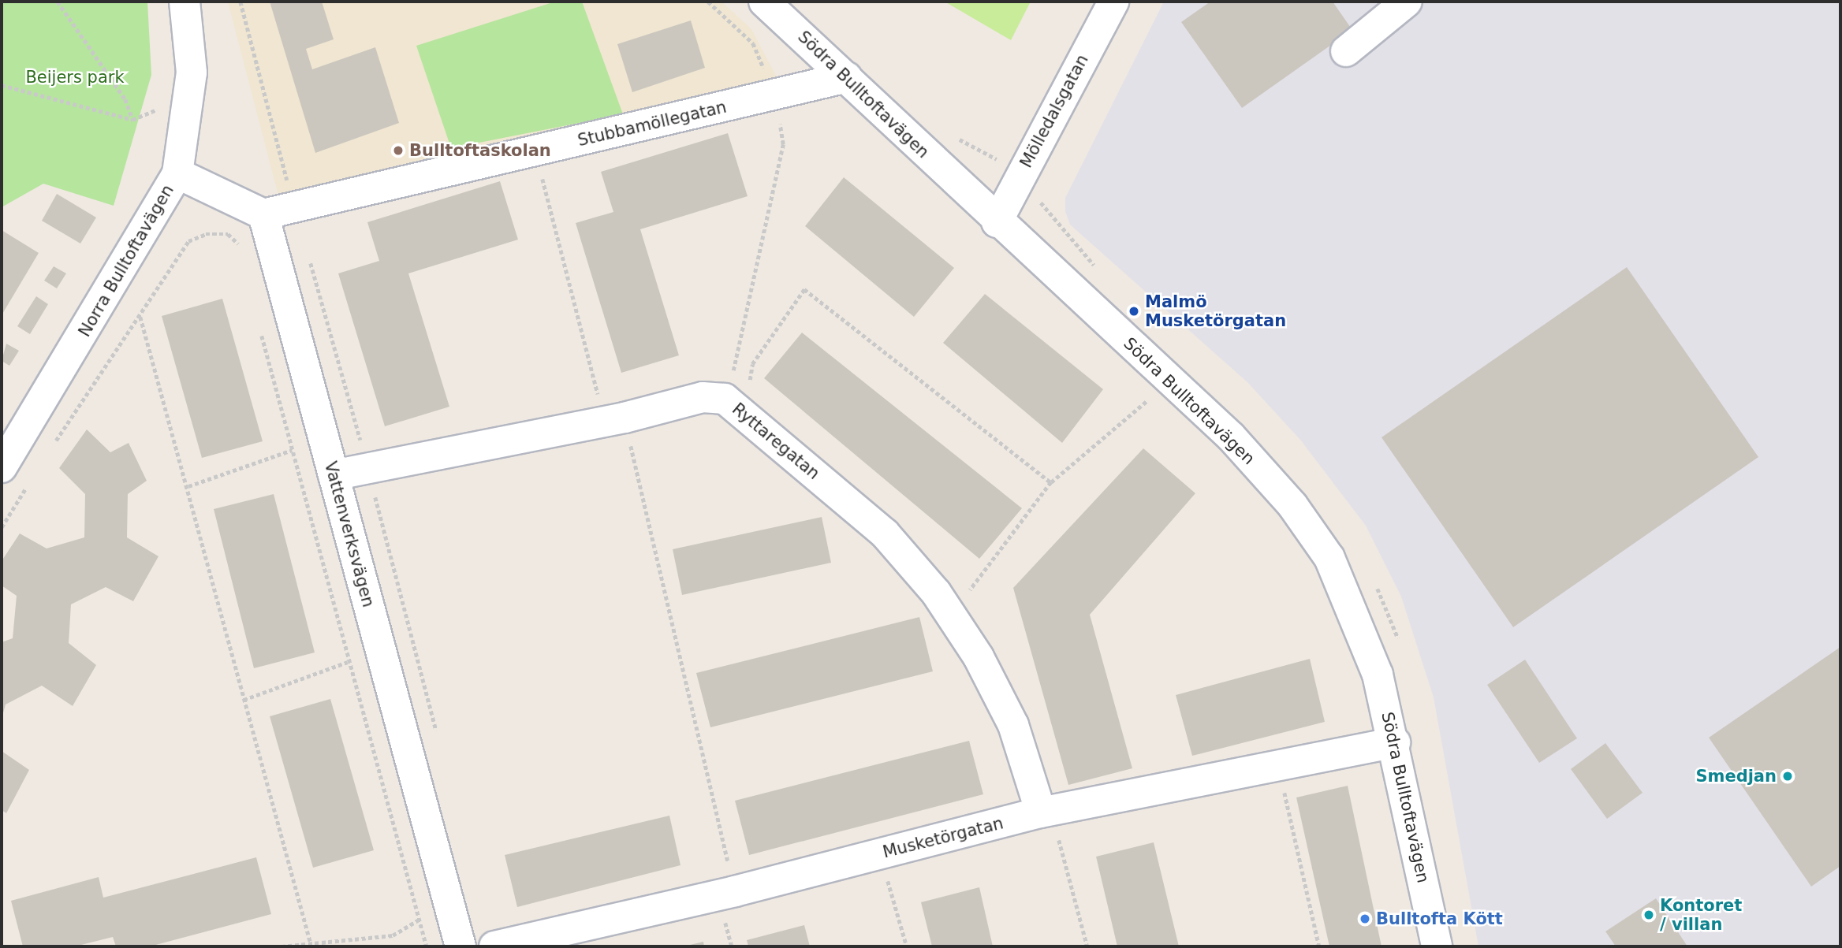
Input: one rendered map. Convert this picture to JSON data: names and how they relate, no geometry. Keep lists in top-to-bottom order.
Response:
{
  "streets": {
    "street": [
      "Södra Bulltoftavägen",
      "Mölledalsgatan",
      "Stubbamöllegatan",
      "Norra Bulltoftavägen",
      "Ryttaregatan",
      "Vattenverksvägen",
      "Musketörgatan"
    ]
  },
  "crossings": [
    ["Södra Bulltoftavägen", "Mölledalsgatan"],
    ["Södra Bulltoftavägen", "Stubbamöllegatan"],
    ["Södra Bulltoftavägen", "Musketörgatan"],
    ["Stubbamöllegatan", "Vattenverksvägen"],
    ["Ryttaregatan", "Vattenverksvägen"],
    ["Ryttaregatan", "Musketörgatan"]
  ],
  "parks": ["Beijers park"],
  "places": [
    "Bulltoftaskolan",
    "Malmö Musketörgatan",
    "Smedjan",
    "Kontoret / villan",
    "Bulltofta Kött"
  ]
}
